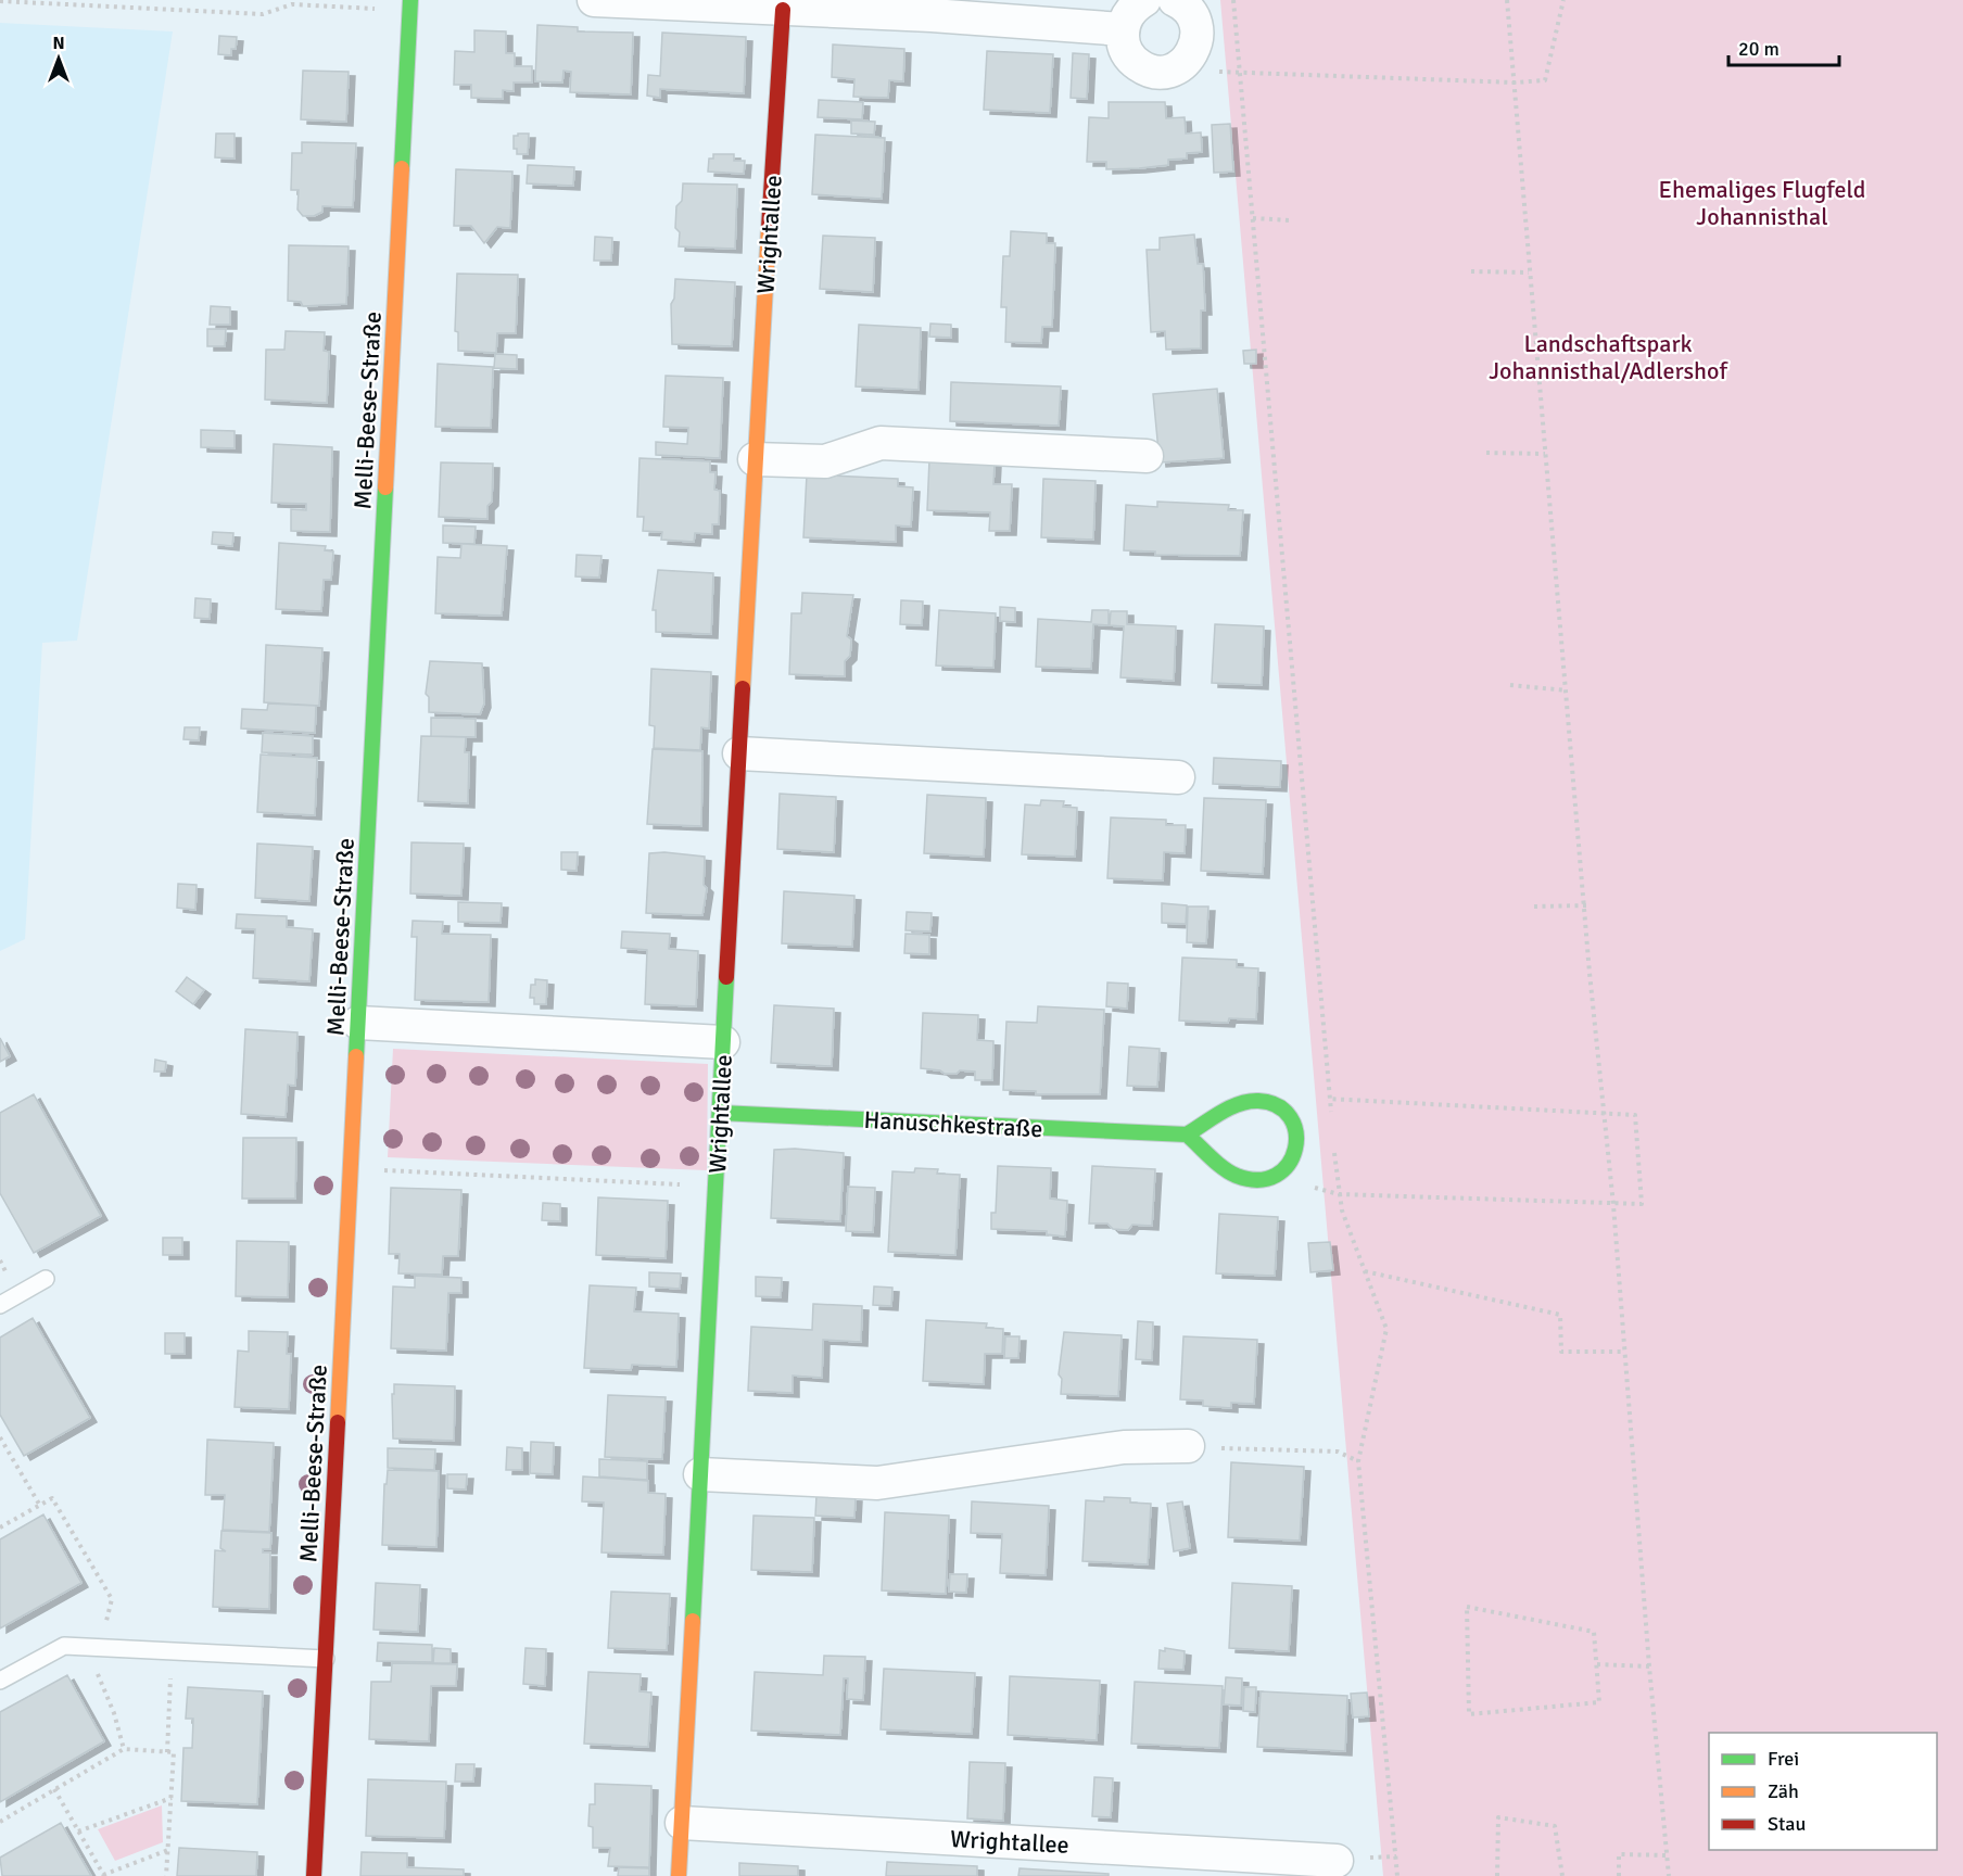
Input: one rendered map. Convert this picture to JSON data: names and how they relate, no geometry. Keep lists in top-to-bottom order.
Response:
{
  "streets": {
    "street": ["Wrightallee", "Melli-Beese-Straße", "Hanuschkestraße"]
  },
  "crossings": [
    ["Wrightallee", "Hanuschkestraße"]
  ],
  "parks": ["Ehemaliges Flugfeld Johannisthal", "Landschaftspark Johannisthal/Adlershof"],
  "legend": ["Frei", "Zäh", "Stau"],
  "scale_bar": "20 m",
  "north": "top"
}
